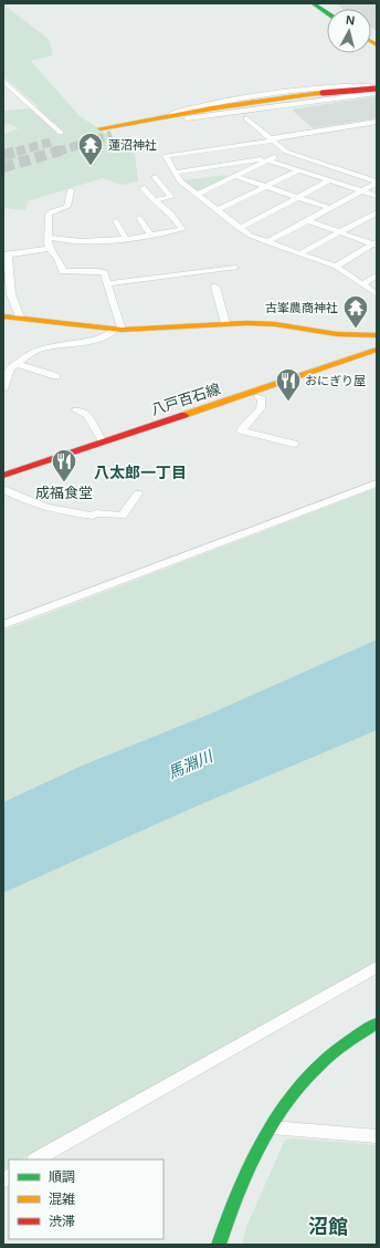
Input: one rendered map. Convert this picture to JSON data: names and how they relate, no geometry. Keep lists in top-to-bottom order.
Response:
{
  "streets": {
    "street": ["八戸百石線"]
  },
  "districts": ["八太郎一丁目", "沼館"],
  "water": ["馬淵川"],
  "places": {
    "temple": ["蓮沼神社", "古峯農商神社"],
    "restaurant": ["おにぎり屋", "成福食堂"]
  },
  "legend": ["順調", "混雑", "渋滞"],
  "north": "top"
}
